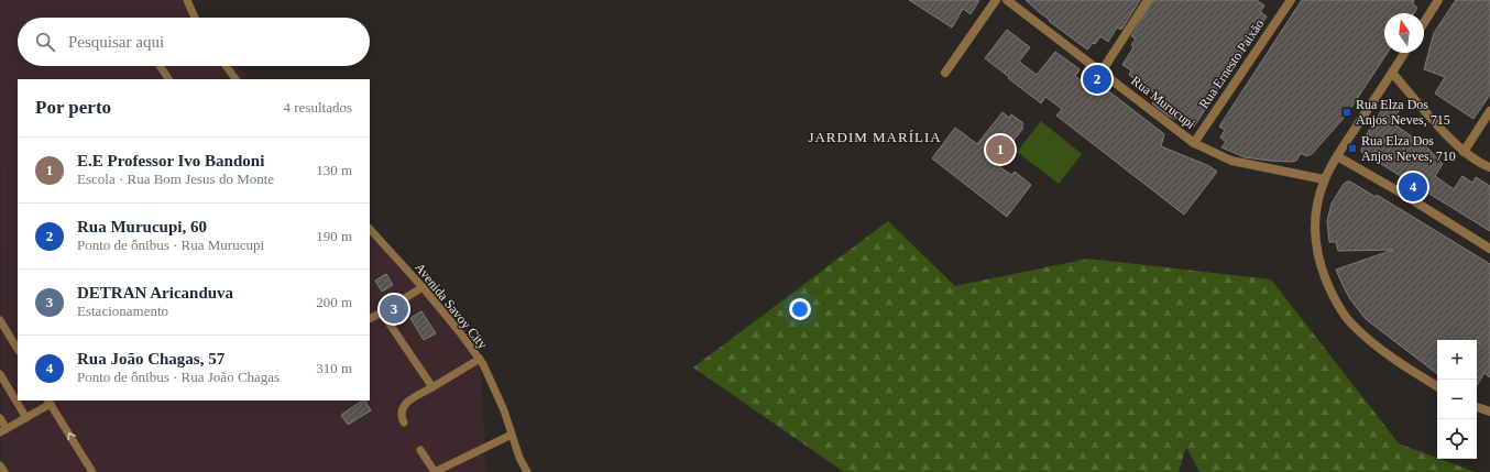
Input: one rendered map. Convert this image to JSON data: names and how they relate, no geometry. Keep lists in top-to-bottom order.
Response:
{
  "streets": {
    "street": ["Rua Ernesto Paixão", "Rua Murucupi"],
    "lane": ["Avenida Savoy City"]
  },
  "crossings": [
    ["Rua Ernesto Paixão", "Rua Murucupi"]
  ],
  "districts": ["JARDIM MARÍLIA"],
  "places": {
    "transit": ["Rua Elza Dos Anjos Neves, 715", "Rua Elza Dos Anjos Neves, 710"]
  },
  "north": "top",
  "page": {
    "search": "Pesquisar aqui",
    "pins": [
      "2",
      "1",
      "4",
      "3"
    ],
    "heading": ["Por perto", "4 resultados"],
    "list": [
      {
        "mark": "1",
        "name": "E.E Professor Ivo Bandoni",
        "note": "Escola · Rua Bom Jesus do Monte",
        "value": "130 m"
      },
      {
        "mark": "2",
        "name": "Rua Murucupi, 60",
        "note": "Ponto de ônibus · Rua Murucupi",
        "value": "190 m"
      },
      {
        "mark": "3",
        "name": "DETRAN Aricanduva",
        "note": "Estacionamento",
        "value": "200 m"
      },
      {
        "mark": "4",
        "name": "Rua João Chagas, 57",
        "note": "Ponto de ônibus · Rua João Chagas",
        "value": "310 m"
      }
    ],
    "map_buttons": ["+", "−"]
  }
}
